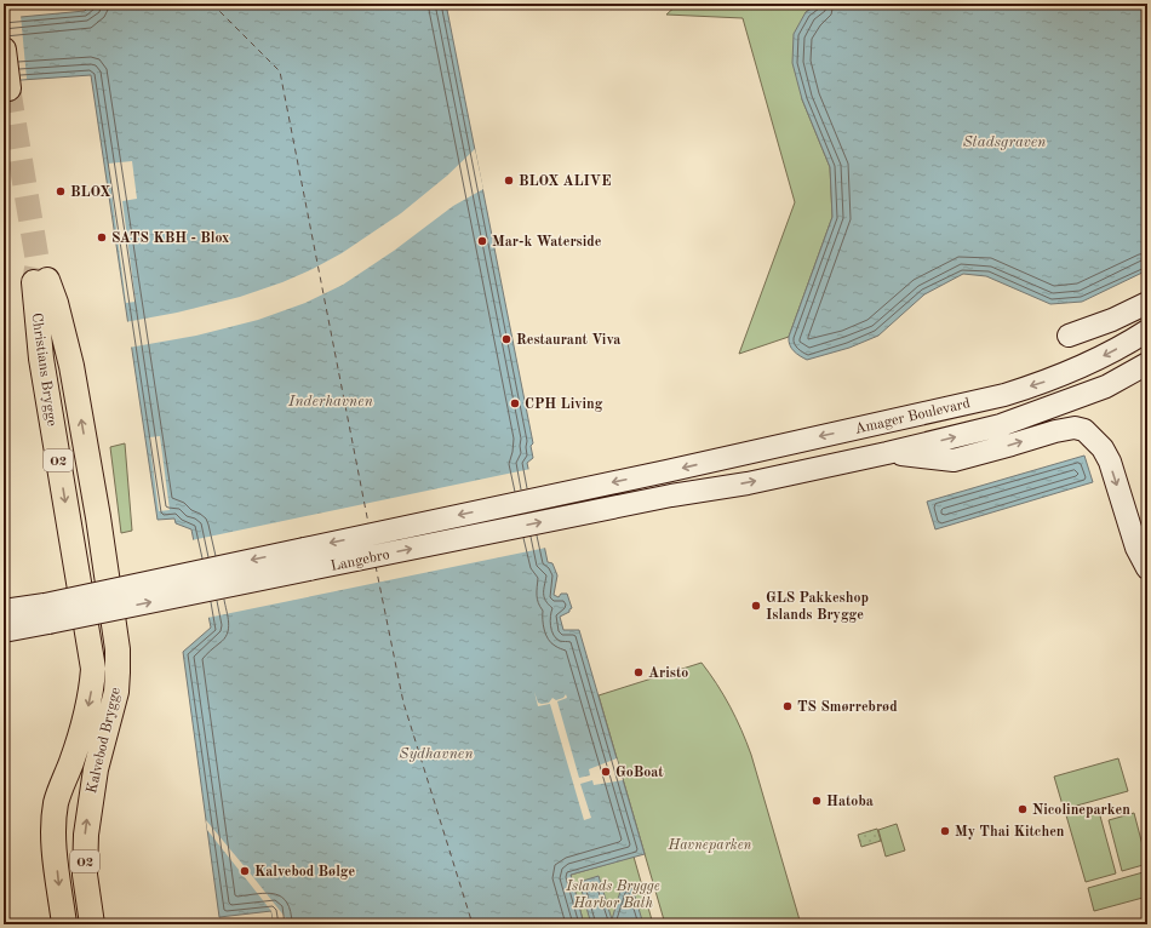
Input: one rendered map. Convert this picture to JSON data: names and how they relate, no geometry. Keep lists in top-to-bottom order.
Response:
{
  "streets": {
    "main road": ["Christians Brygge", "O2", "Kalvebod Brygge"],
    "street": ["Amager Boulevard", "Langebro"]
  },
  "crossings": [
    ["Christians Brygge", "Kalvebod Brygge"],
    ["Amager Boulevard", "Langebro"]
  ],
  "water": ["Stadsgraven", "Inderhavnen", "Sydhavnen"],
  "parks": ["Havneparken", "Islands Brygge Harbor Bath"],
  "places": [
    "BLOX ALIVE",
    "BLOX",
    "SATS KBH - Blox",
    "Mar-k Waterside",
    "Restaurant Viva",
    "CPH Living",
    "GLS Pakkeshop Islands Brygge",
    "Aristo",
    "TS Smørrebrød",
    "GoBoat",
    "Hatoba",
    "Nicolineparken",
    "My Thai Kitchen",
    "Kalvebod Bølge"
  ]
}
